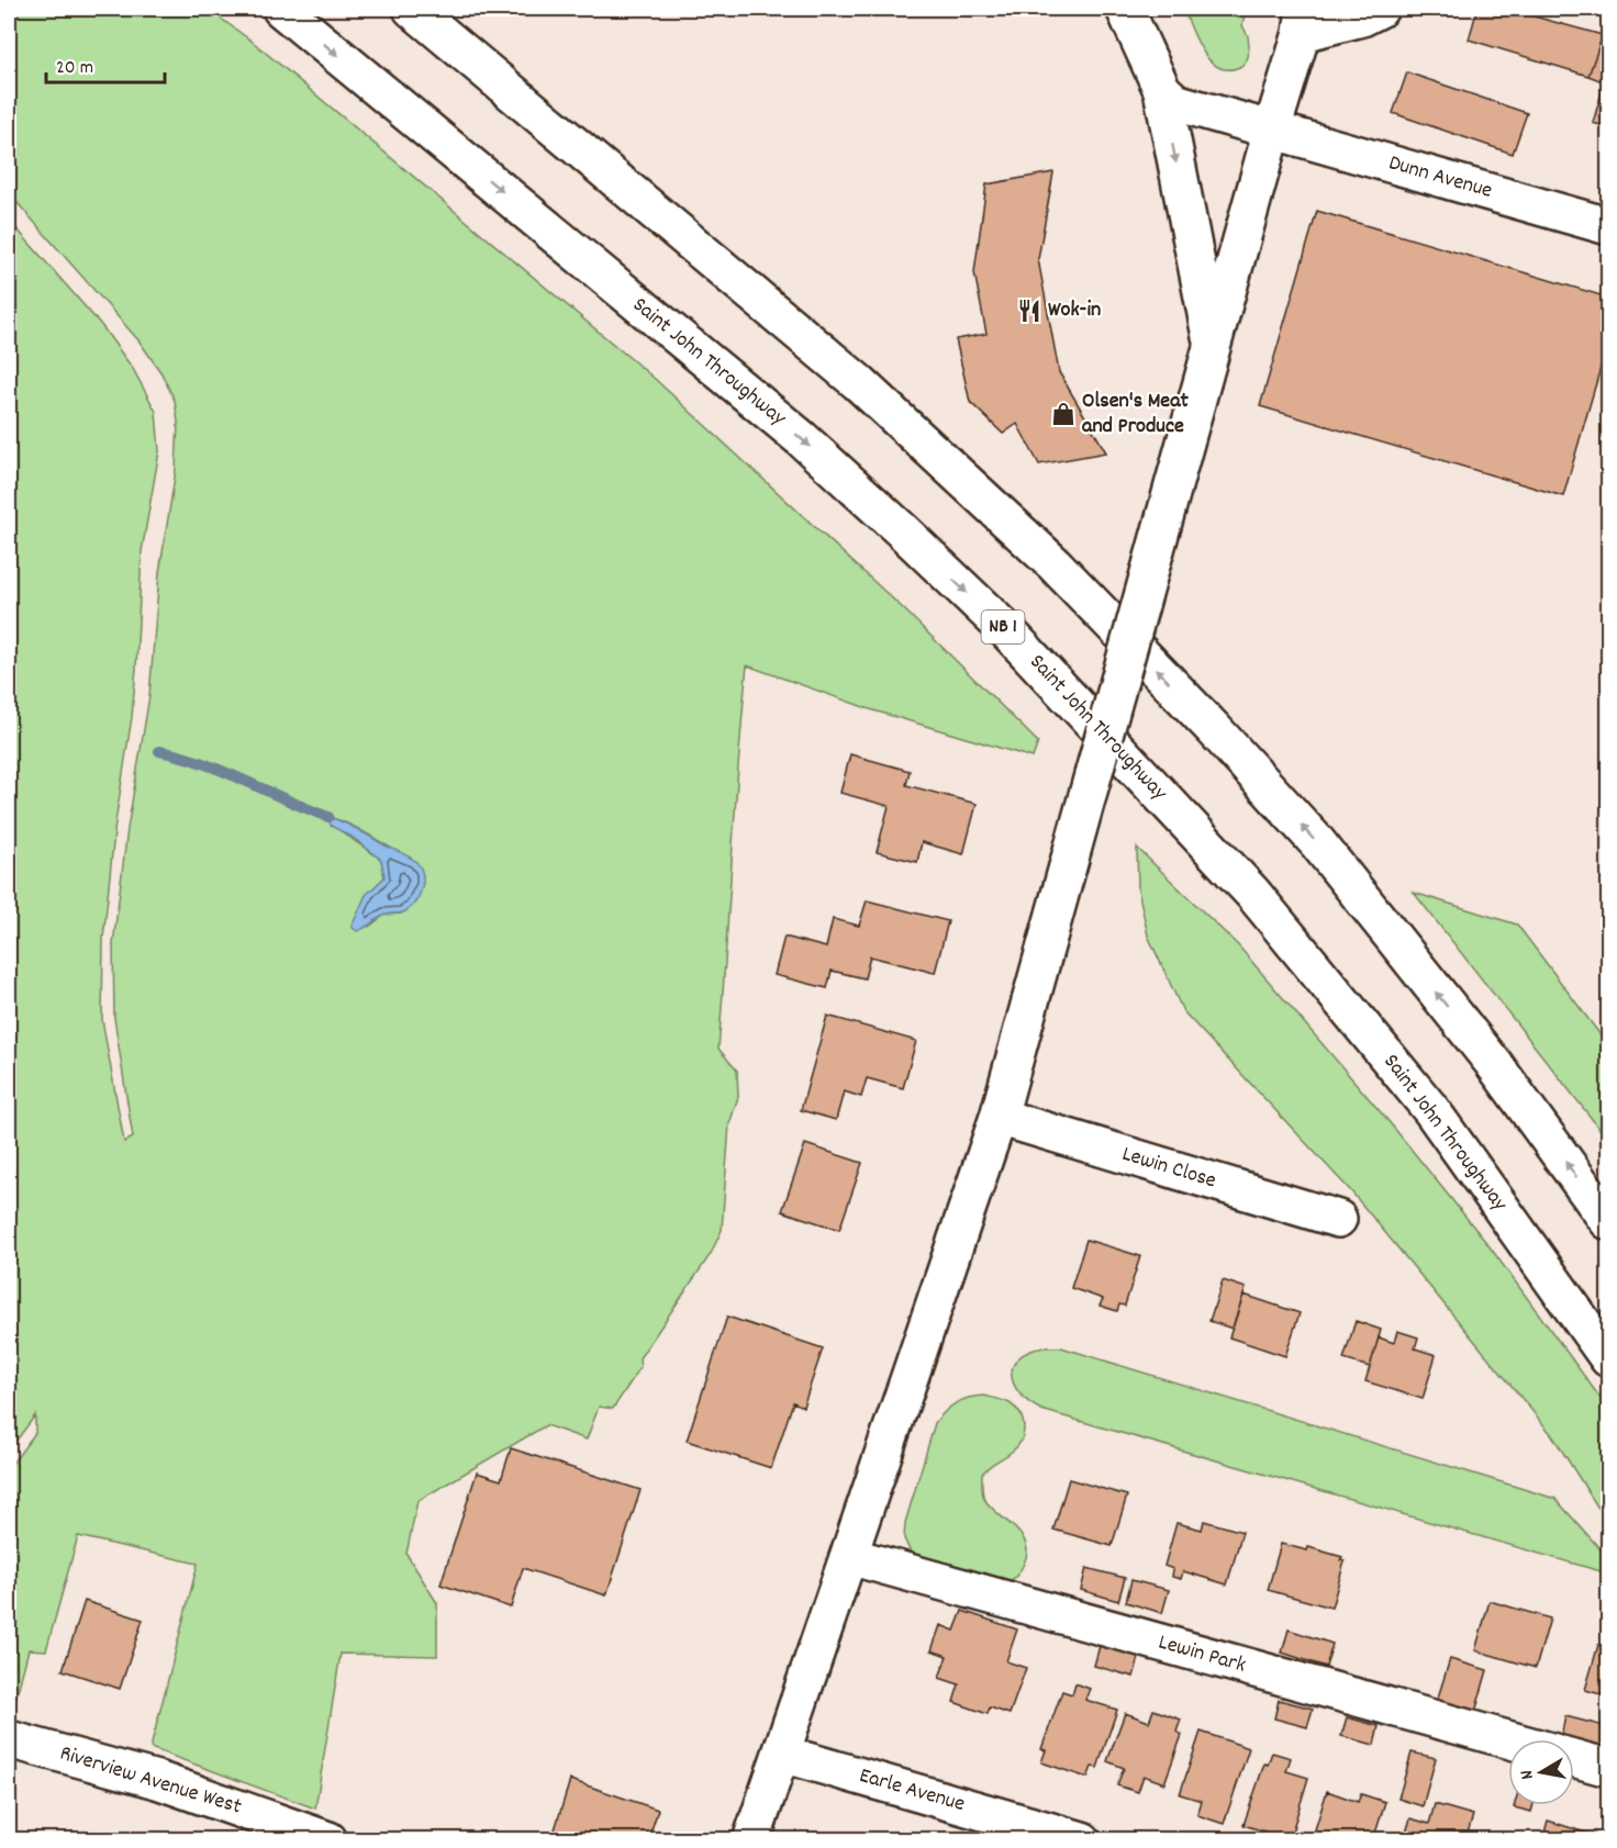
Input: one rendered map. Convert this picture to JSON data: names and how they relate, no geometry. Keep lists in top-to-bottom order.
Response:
{
  "streets": {
    "main road": [
      "Dunn Avenue",
      "Saint John Throughway",
      "NB 1",
      "Lewin Close",
      "Lewin Park",
      "Riverview Avenue West",
      "Earle Avenue"
    ]
  },
  "places": {
    "restaurant": ["Wok-in"],
    "shop": ["Olsen's Meat and Produce"]
  },
  "scale_bar": "20 m",
  "north": "left"
}
